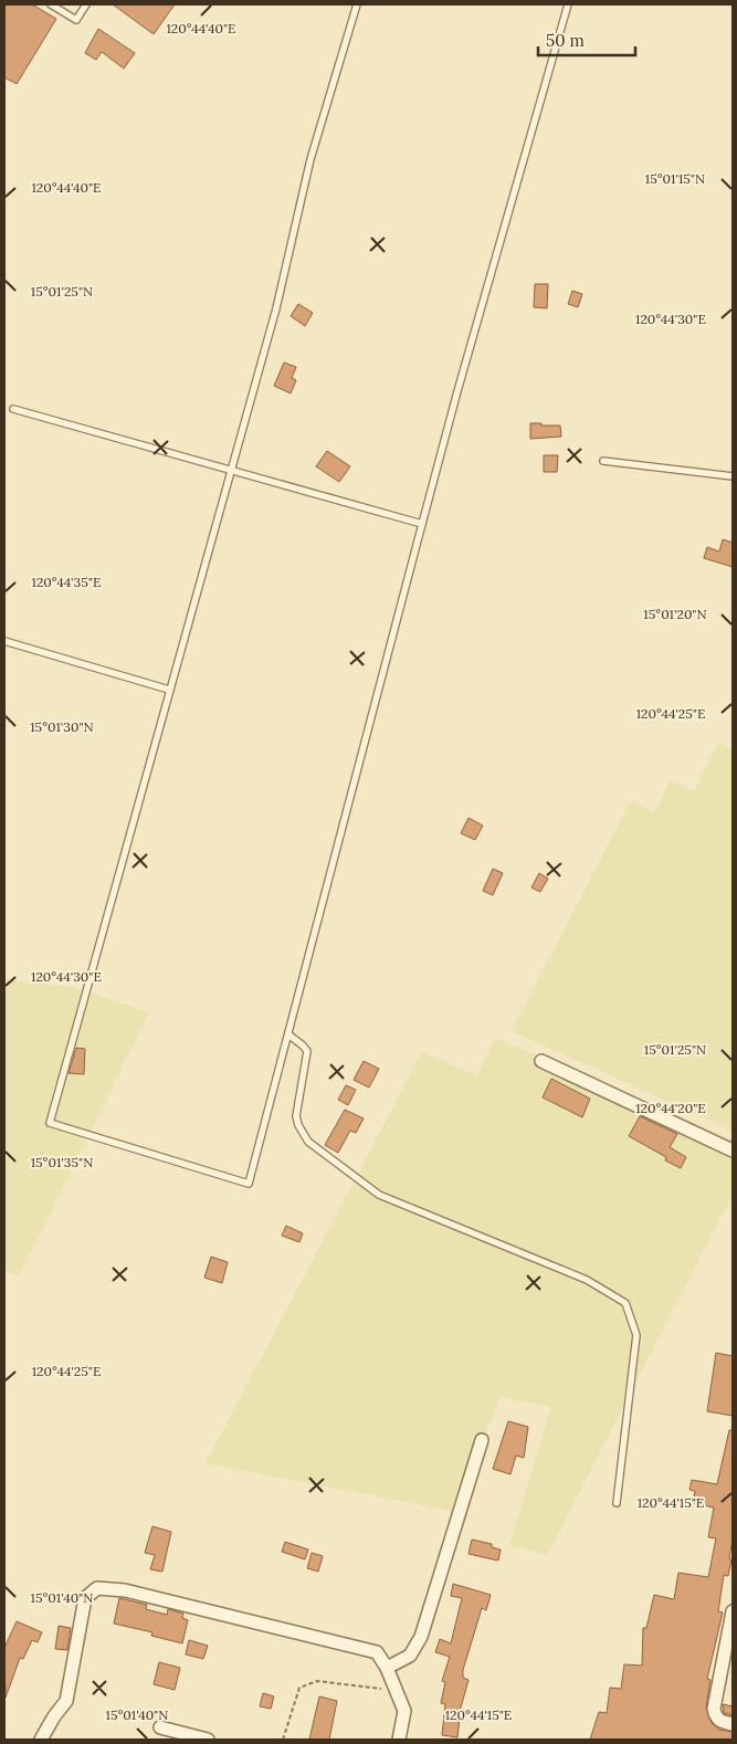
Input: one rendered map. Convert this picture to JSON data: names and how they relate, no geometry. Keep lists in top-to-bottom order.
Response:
{
  "scale_bar": "50 m",
  "coordinates": [
    "120°44'40\"E",
    "15°01'15\"N",
    "15°01'25\"N",
    "120°44'30\"E",
    "120°44'35\"E",
    "15°01'20\"N",
    "120°44'25\"E",
    "15°01'30\"N",
    "120°44'20\"E",
    "15°01'35\"N",
    "120°44'15\"E",
    "15°01'40\"N"
  ]
}
